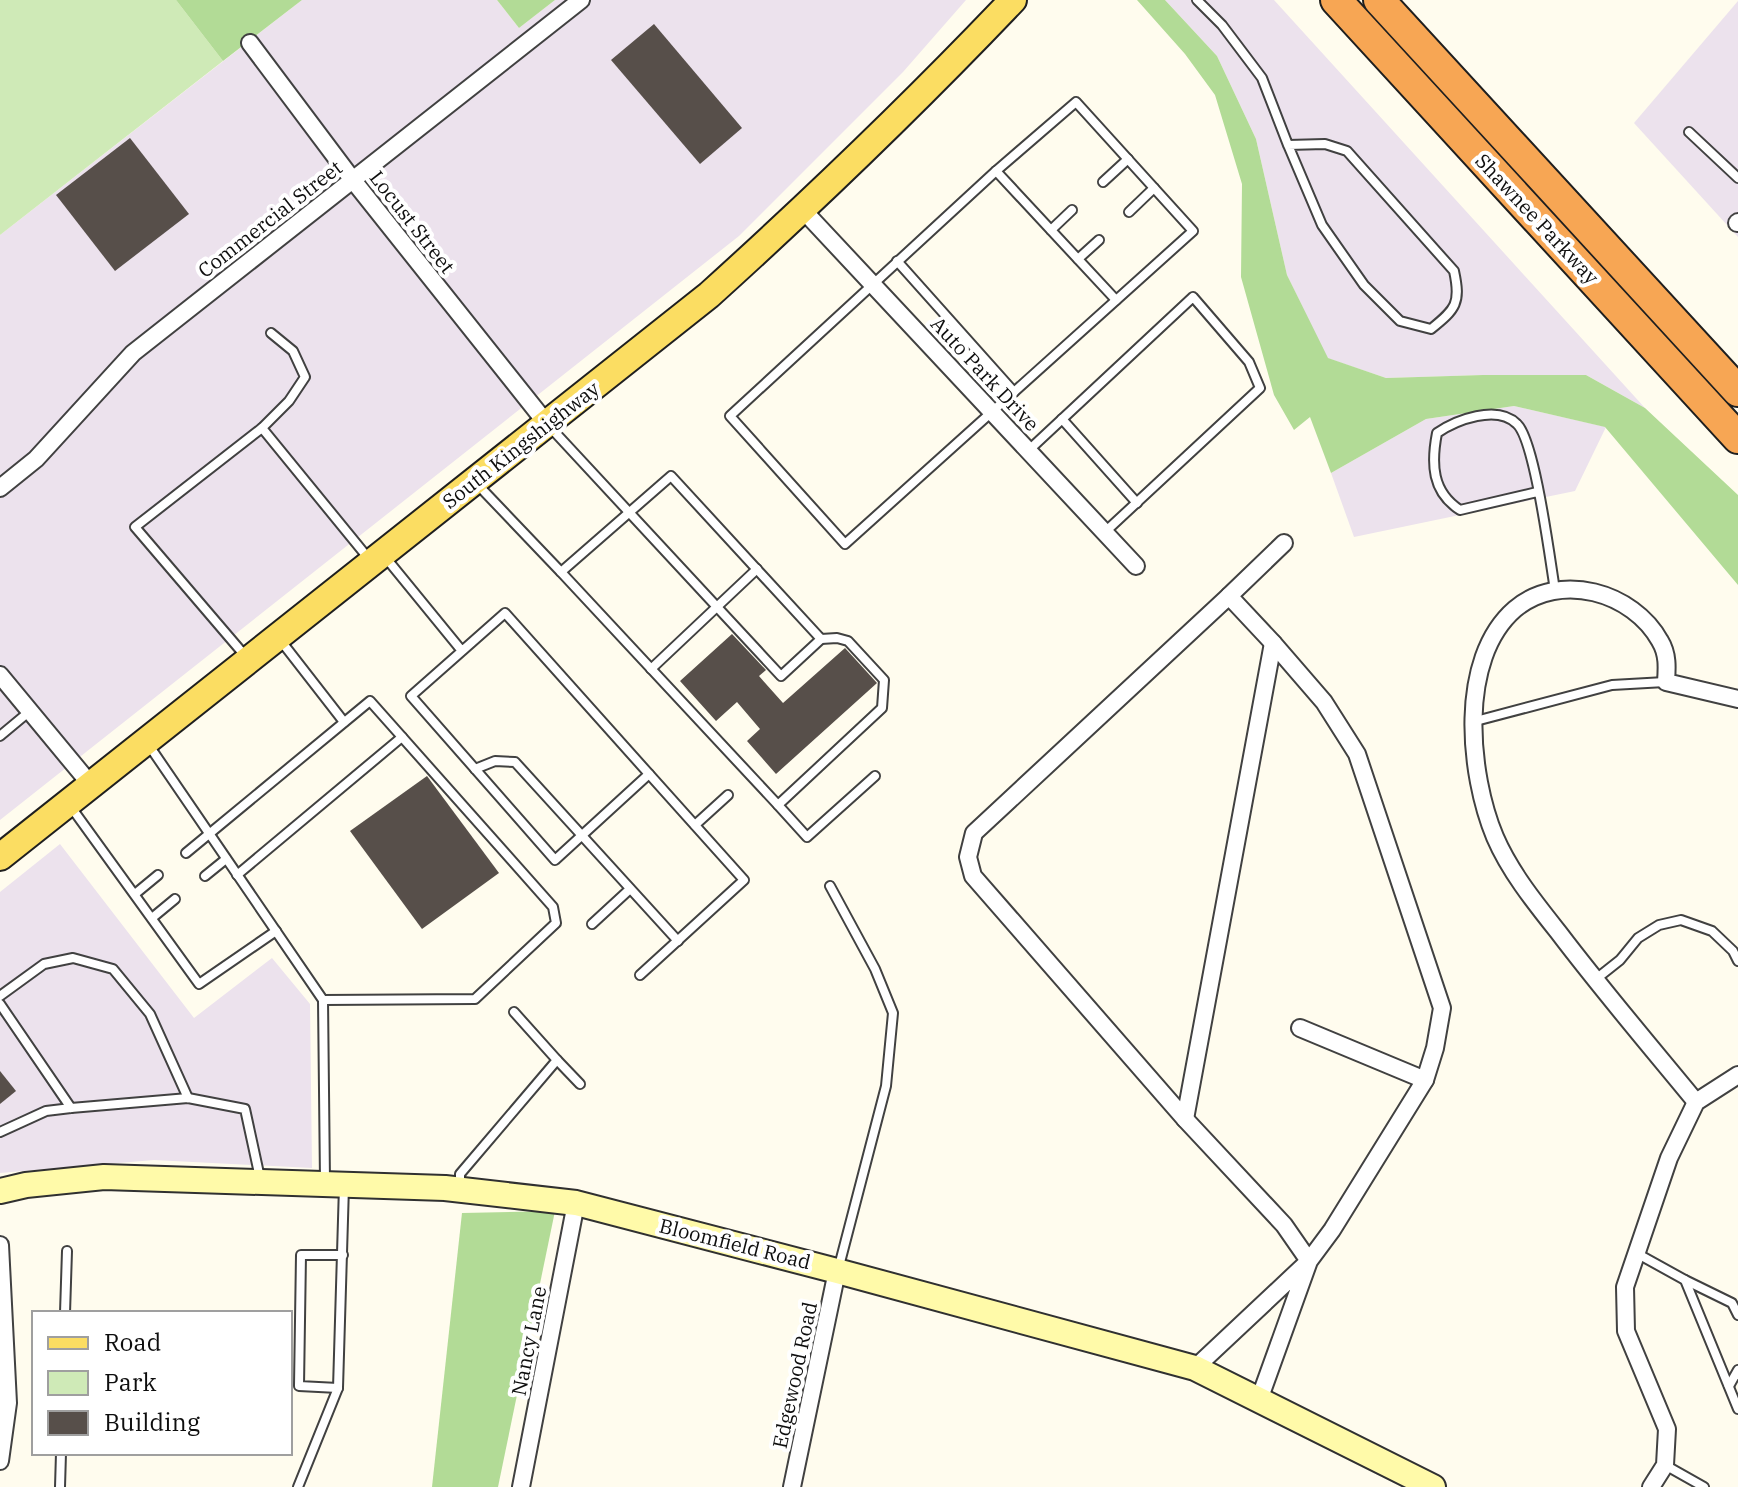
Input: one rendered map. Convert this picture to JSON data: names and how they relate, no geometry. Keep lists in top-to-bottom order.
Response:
{
  "streets": {
    "highway": ["Shawnee Parkway"],
    "main road": ["South Kingshighway"],
    "street": [
      "Commercial Street",
      "Locust Street",
      "Auto Park Drive",
      "Bloomfield Road",
      "Nancy Lane",
      "Edgewood Road"
    ]
  },
  "crossings": [
    ["Commercial Street", "Locust Street"],
    ["Locust Street", "South Kingshighway"],
    ["Auto Park Drive", "South Kingshighway"],
    ["Bloomfield Road", "Nancy Lane"],
    ["Bloomfield Road", "Edgewood Road"]
  ],
  "legend": ["Road", "Park", "Building"]
}
